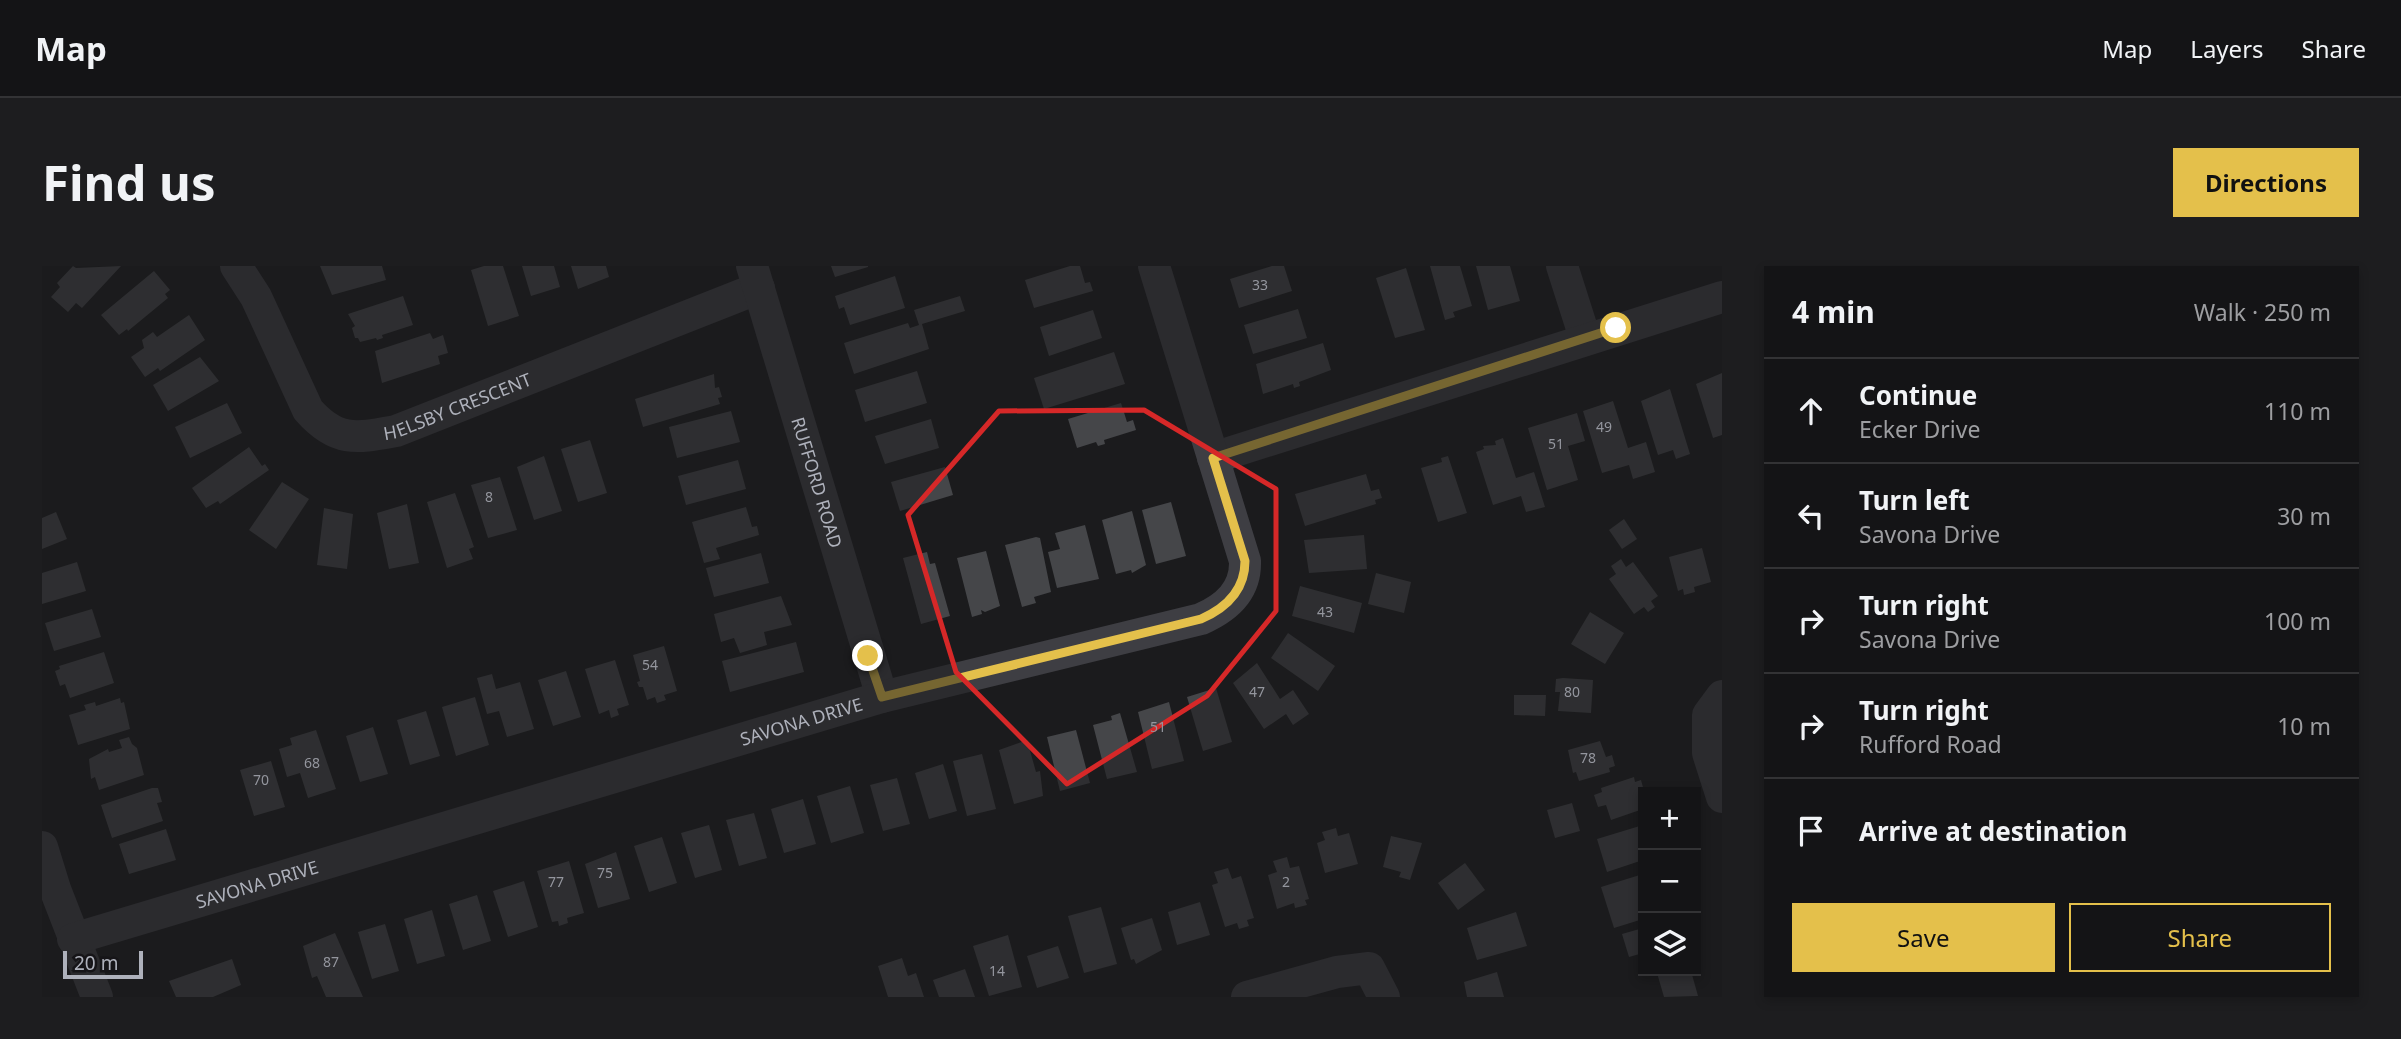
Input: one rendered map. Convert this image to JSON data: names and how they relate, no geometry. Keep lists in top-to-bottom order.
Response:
{
  "streets": {
    "street": ["HELSBY CRESCENT", "RUFFORD ROAD", "SAVONA DRIVE"]
  },
  "crossings": [
    ["HELSBY CRESCENT", "RUFFORD ROAD"],
    ["RUFFORD ROAD", "SAVONA DRIVE"]
  ],
  "house_numbers": [
    "33",
    "49",
    "51",
    "8",
    "43",
    "54",
    "47",
    "80",
    "51",
    "78",
    "68",
    "70",
    "75",
    "77",
    "2",
    "87",
    "14"
  ],
  "scale_bar": "20 m",
  "page": {
    "header": "Map",
    "nav": ["Map", "Layers", "Share"],
    "buttons": [
      "Directions",
      ["Save", "Share"]
    ],
    "title": "Find us",
    "heading": ["4 min", "Walk · 250 m"],
    "list": [
      ["Continue", "Ecker Drive", "110 m"],
      ["Turn left", "Savona Drive", "30 m"],
      ["Turn right", "Savona Drive", "100 m"],
      ["Turn right", "Rufford Road", "10 m"],
      "Arrive at destination"
    ],
    "map_buttons": ["+", "−"],
    "scale": "20 m"
  }
}
